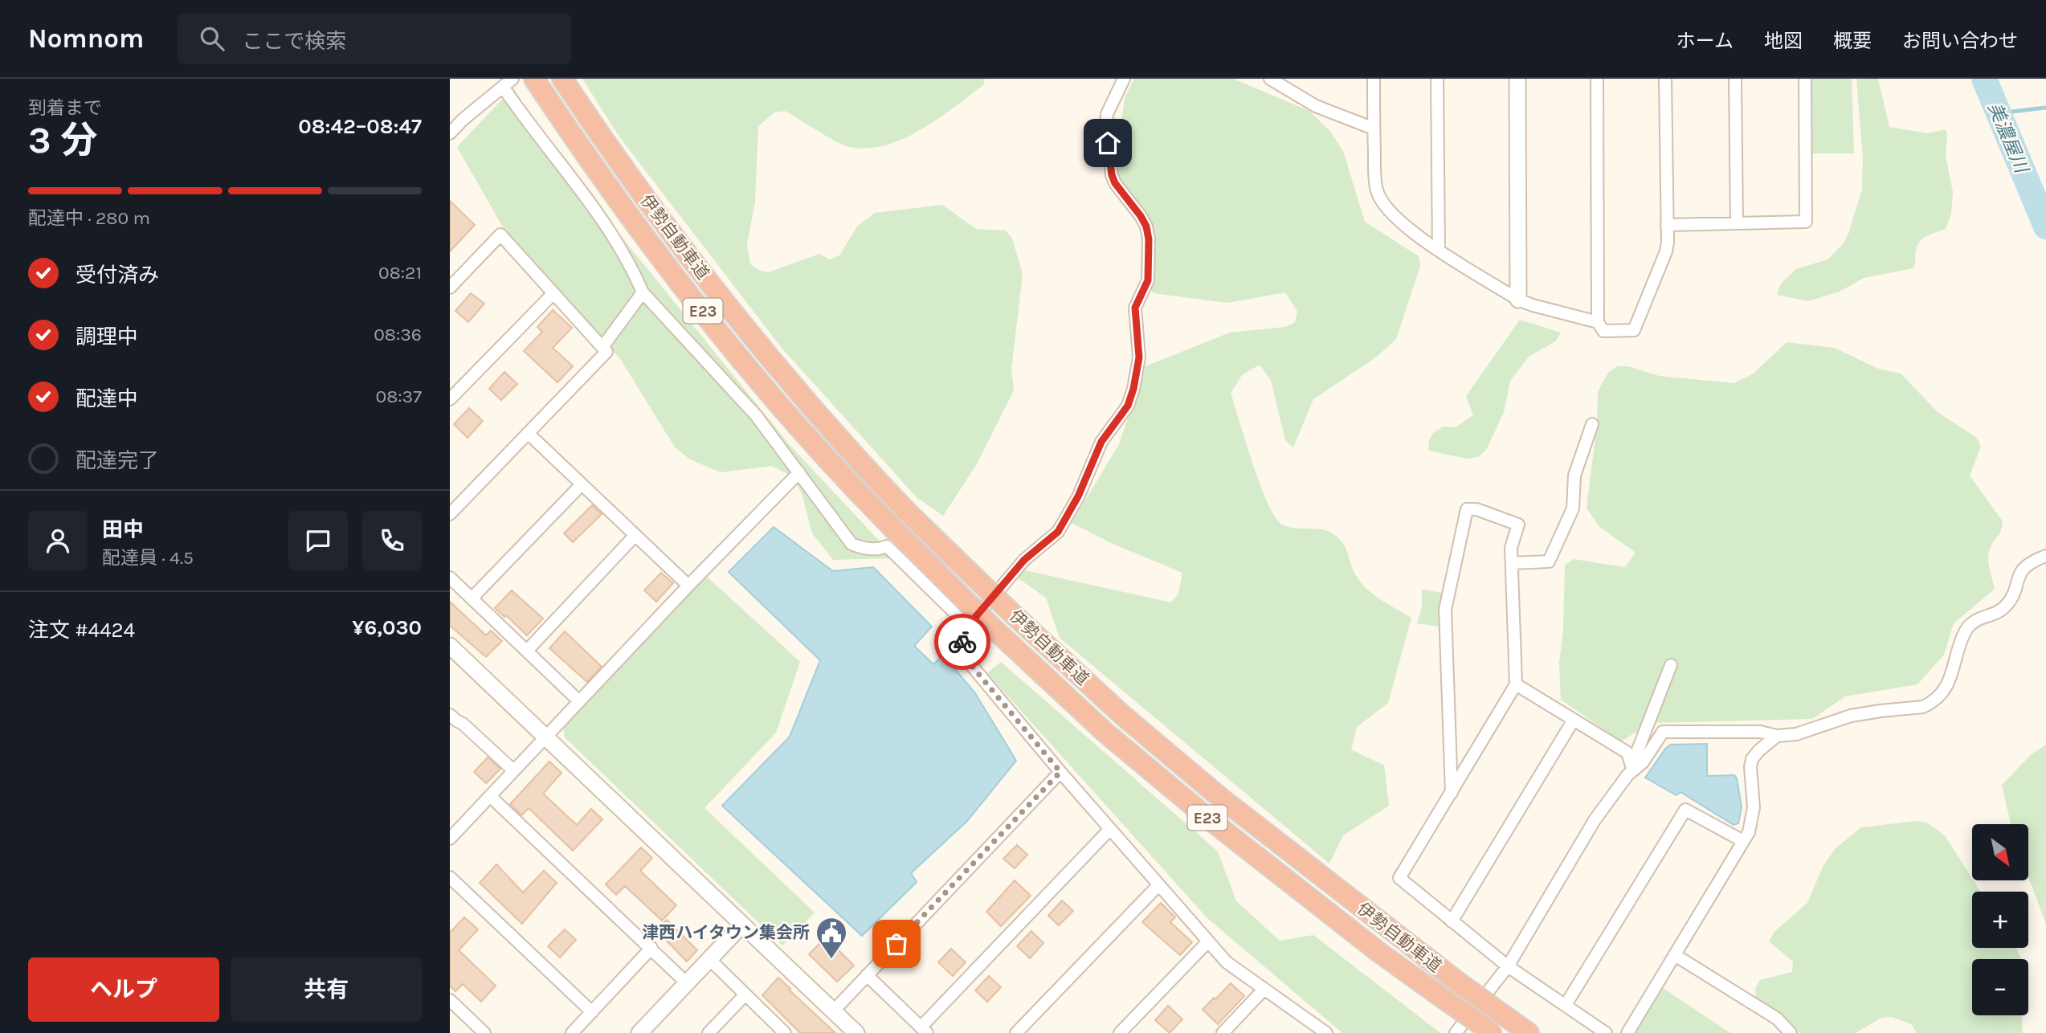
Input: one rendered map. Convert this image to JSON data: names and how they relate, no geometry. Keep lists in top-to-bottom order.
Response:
{
  "streets": {
    "highway": ["伊勢自動車道", "E23"]
  },
  "water": ["美濃屋川"],
  "places": {
    "public building": ["津西ハイタウン集会所"]
  },
  "north": "bottom right",
  "page": {
    "header": "Nomnom",
    "search": "ここで検索",
    "nav": [
      "ホーム",
      "地図",
      "概要",
      "お問い合わせ"
    ],
    "heading": ["3 分", "到着まで", "08:42–08:47"],
    "panel": [
      "田中",
      "配達員 · 4.5",
      "注文 #4424",
      "¥6,030"
    ],
    "bar": "配達中 · 280 m",
    "list": [
      ["受付済み", "08:21"],
      ["調理中", "08:36"],
      ["配達中", "08:37"],
      "配達完了"
    ],
    "map_buttons": ["+", "−"],
    "buttons": ["ヘルプ", "共有"]
  }
}
